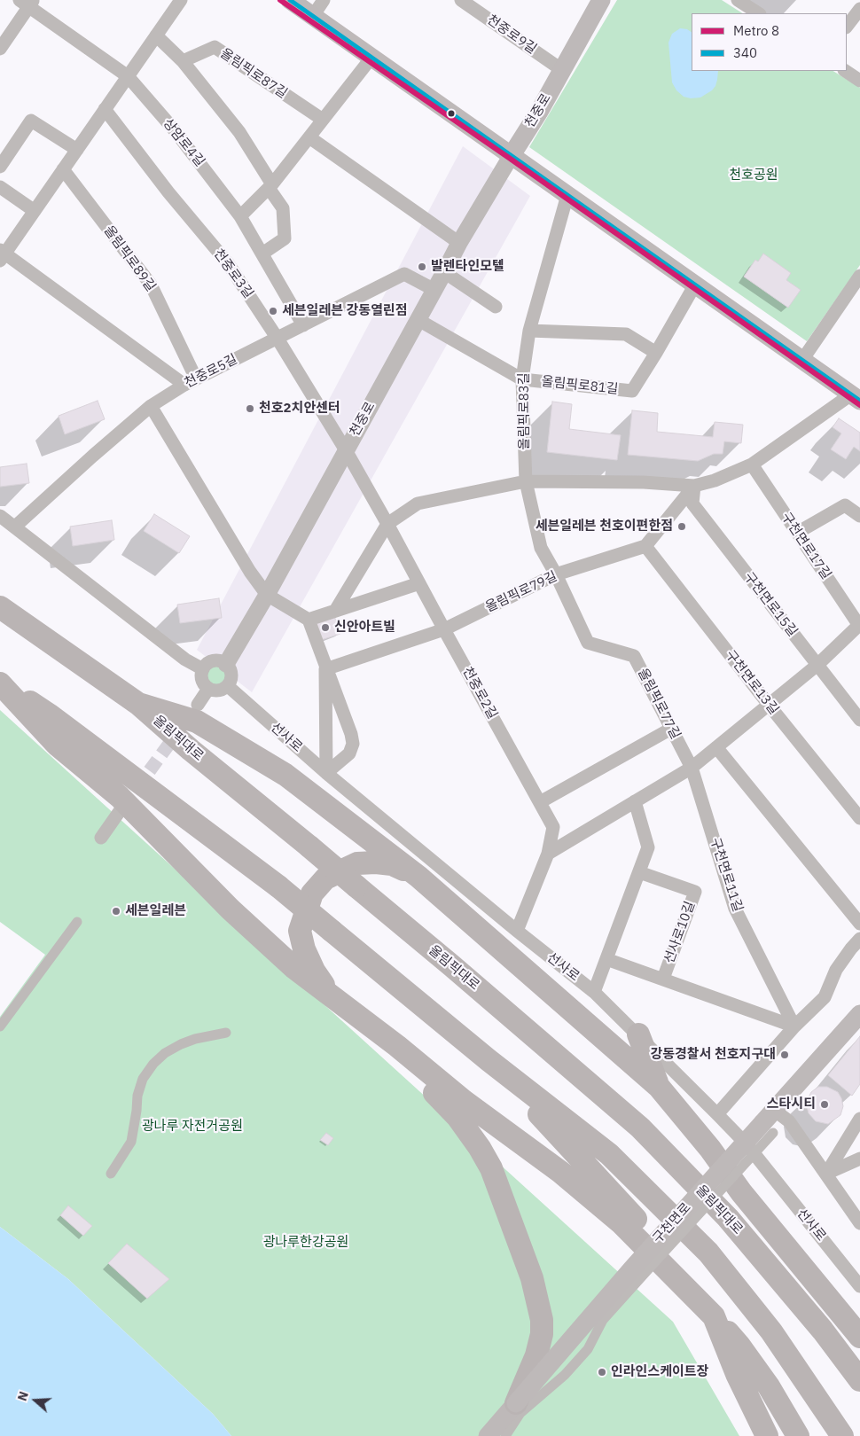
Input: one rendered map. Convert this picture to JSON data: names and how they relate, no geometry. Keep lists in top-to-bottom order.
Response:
{
  "streets": {
    "highway": ["올림픽대로"],
    "main road": ["천중로", "구천면로"],
    "street": [
      "천중로9길",
      "올림픽로87길",
      "상암로4길",
      "올림픽로89길",
      "천중로3길",
      "천중로5길",
      "올림픽로81길",
      "올림픽로83길",
      "구천면로17길",
      "올림픽로79길",
      "구천면로15길",
      "구천면로13길",
      "천중로2길",
      "올림픽로77길",
      "선사로",
      "구천면로11길",
      "선사로10길"
    ]
  },
  "crossings": [
    ["천중로9길", "천중로"],
    ["천중로", "천중로3길"],
    ["천중로", "천중로5길"],
    ["천중로", "올림픽로81길"],
    ["천중로", "천중로2길"],
    ["천중로", "선사로"],
    ["상암로4길", "천중로5길"],
    ["올림픽로89길", "천중로5길"],
    ["천중로3길", "천중로5길"],
    ["천중로3길", "천중로2길"],
    ["올림픽로81길", "올림픽로83길"],
    ["올림픽로83길", "올림픽로79길"],
    ["올림픽로83길", "올림픽로77길"],
    ["올림픽로79길", "구천면로13길"],
    ["올림픽로79길", "천중로2길"],
    ["올림픽로79길", "올림픽로77길"],
    ["천중로2길", "선사로"],
    ["올림픽로77길", "구천면로11길"]
  ],
  "parks": ["천호공원", "광나루 자전거공원", "광나루한강공원"],
  "places": [
    "발렌타인모텔",
    "세븐일레븐 강동열린점",
    "천호2치안센터",
    "세븐일레븐 천호이편한점",
    "신안아트빌",
    "세븐일레븐",
    "강동경찰서 천호지구대",
    "스타시티",
    "인라인스케이트장"
  ],
  "lines": ["metro line 8", "transit line 340"],
  "legend": ["Metro 8", "340"],
  "north": "left"
}
